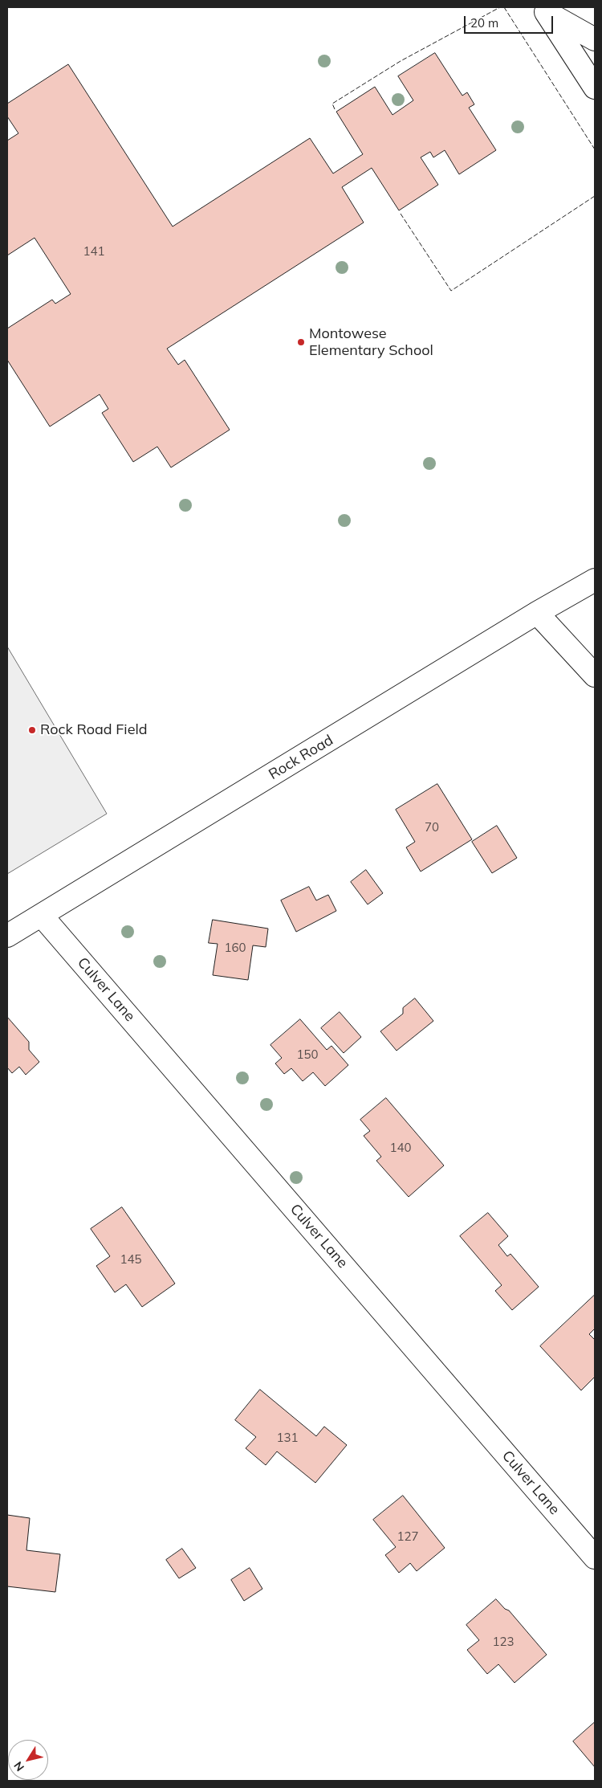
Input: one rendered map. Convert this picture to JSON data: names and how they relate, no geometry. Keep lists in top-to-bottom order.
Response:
{
  "streets": {
    "street": ["Rock Road", "Culver Lane"]
  },
  "crossings": [
    ["Rock Road", "Culver Lane"]
  ],
  "places": ["Montowese Elementary School", "Rock Road Field"],
  "house_numbers": [
    "141",
    "70",
    "160",
    "150",
    "140",
    "145",
    "131",
    "127",
    "123"
  ],
  "scale_bar": "20 m",
  "north": "bottom left"
}
